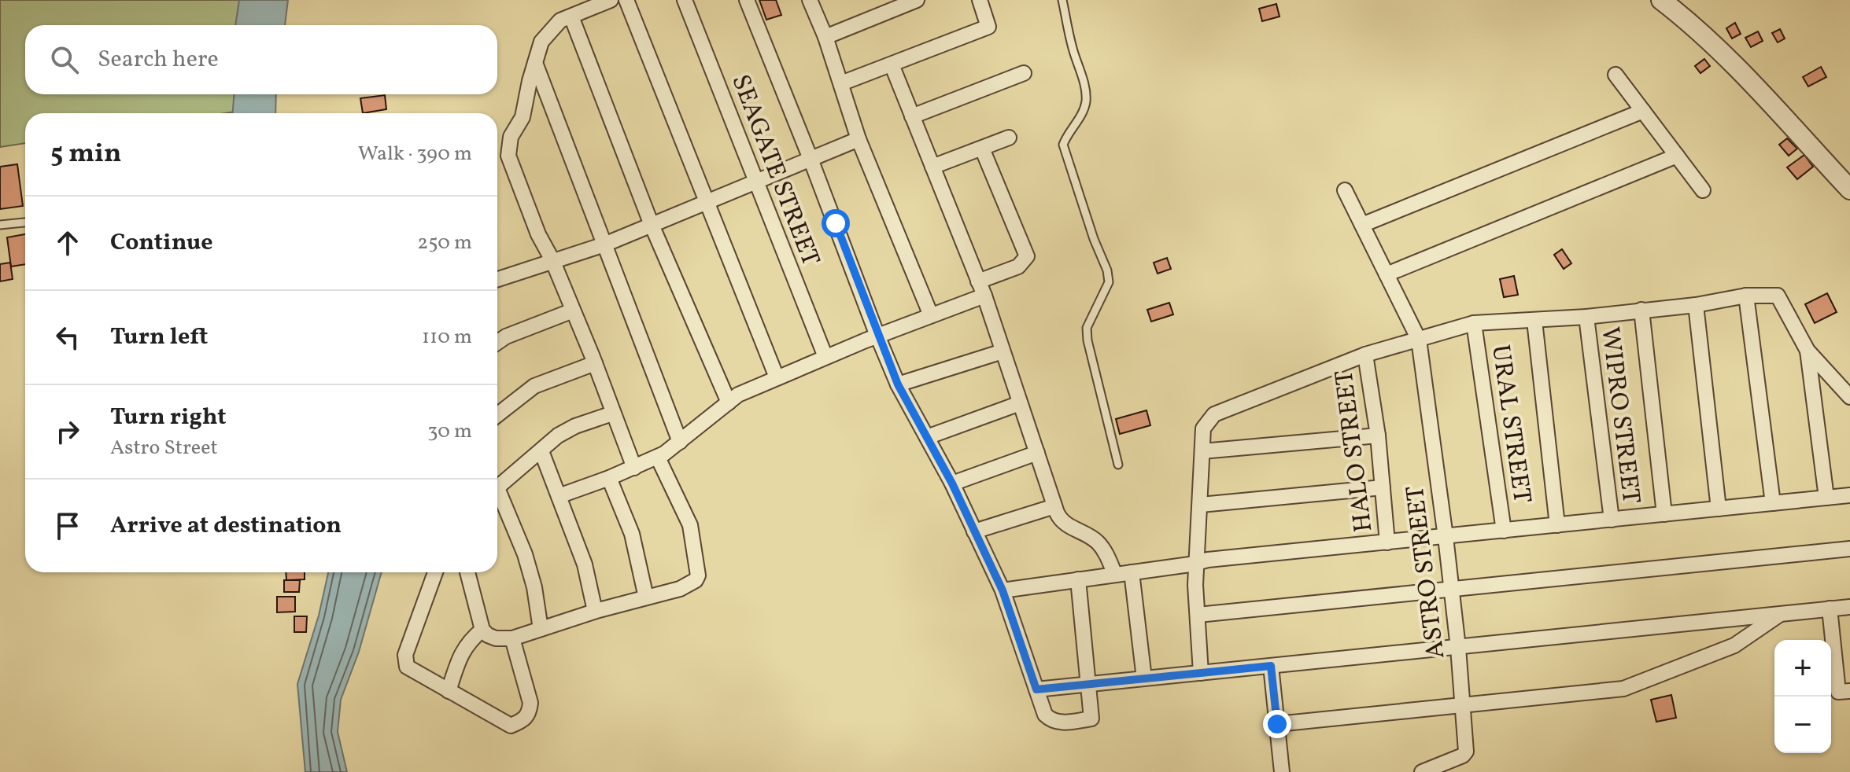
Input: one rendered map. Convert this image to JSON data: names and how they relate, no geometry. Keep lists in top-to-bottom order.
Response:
{
  "streets": {
    "street": [
      "SEAGATE STREET",
      "WIPRO STREET",
      "URAL STREET",
      "HALO STREET",
      "ASTRO STREET"
    ]
  },
  "page": {
    "search": "Search here",
    "heading": ["5 min", "Walk · 390 m"],
    "list": [
      ["Continue", "250 m"],
      ["Turn left", "110 m"],
      ["Turn right", "Astro Street", "30 m"],
      "Arrive at destination"
    ],
    "map_buttons": ["+", "−"]
  }
}
